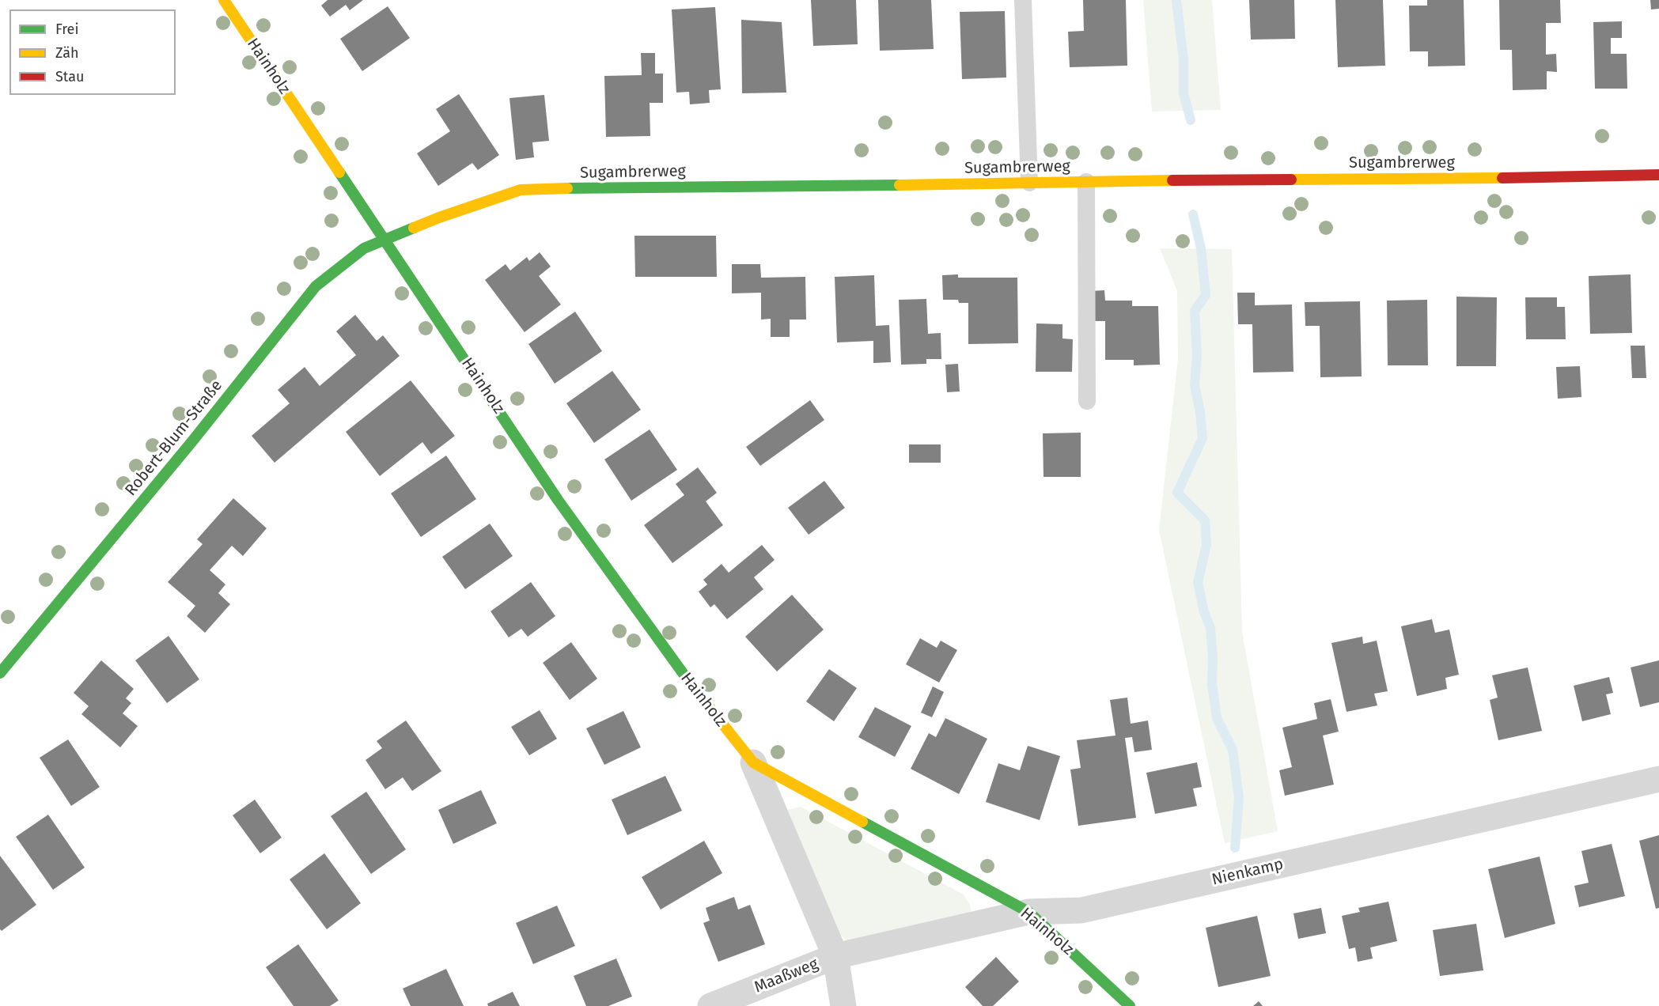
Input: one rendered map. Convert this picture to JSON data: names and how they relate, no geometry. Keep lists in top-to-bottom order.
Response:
{
  "streets": {
    "street": [
      "Hainholz",
      "Sugambrerweg",
      "Robert-Blum-Straße",
      "Nienkamp",
      "Maaßweg"
    ]
  },
  "crossings": [
    ["Hainholz", "Sugambrerweg"],
    ["Hainholz", "Robert-Blum-Straße"],
    ["Hainholz", "Nienkamp"],
    ["Hainholz", "Maaßweg"],
    ["Sugambrerweg", "Robert-Blum-Straße"],
    ["Nienkamp", "Maaßweg"]
  ],
  "legend": ["Frei", "Zäh", "Stau"]
}
